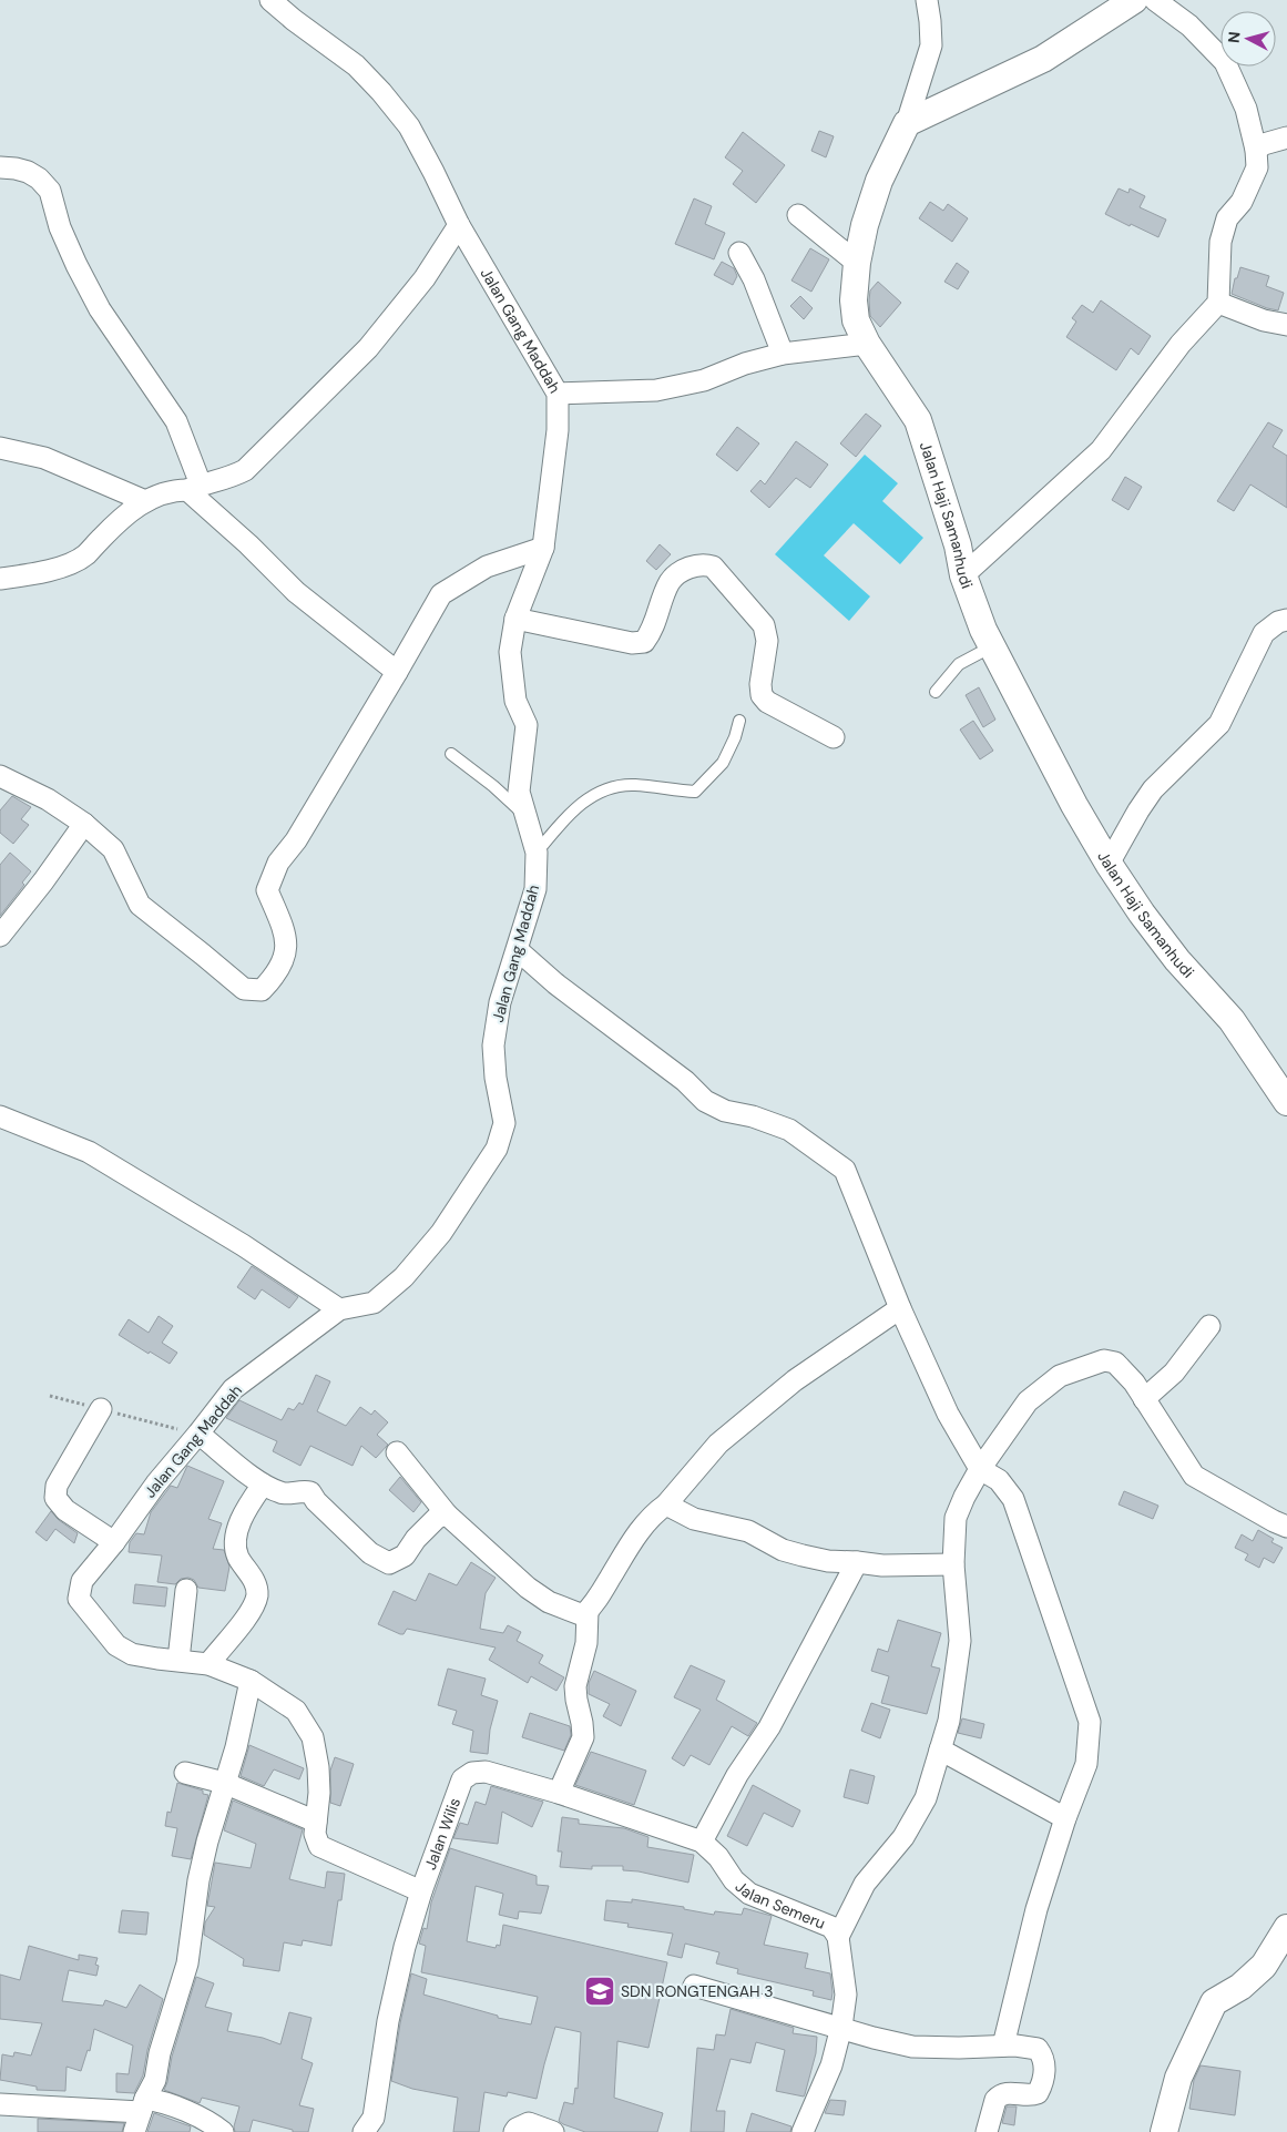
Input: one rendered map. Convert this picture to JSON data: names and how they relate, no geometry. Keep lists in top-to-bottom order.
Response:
{
  "streets": {
    "street": [
      "Jalan Gang Maddah",
      "Jalan Haji Samanhudi",
      "Jalan Wilis",
      "Jalan Semeru"
    ]
  },
  "crossings": [
    ["Jalan Gang Maddah", "Jalan Wilis"],
    ["Jalan Wilis", "Jalan Semeru"]
  ],
  "places": {
    "school or university": ["SDN RONGTENGAH 3"]
  },
  "north": "left"
}
